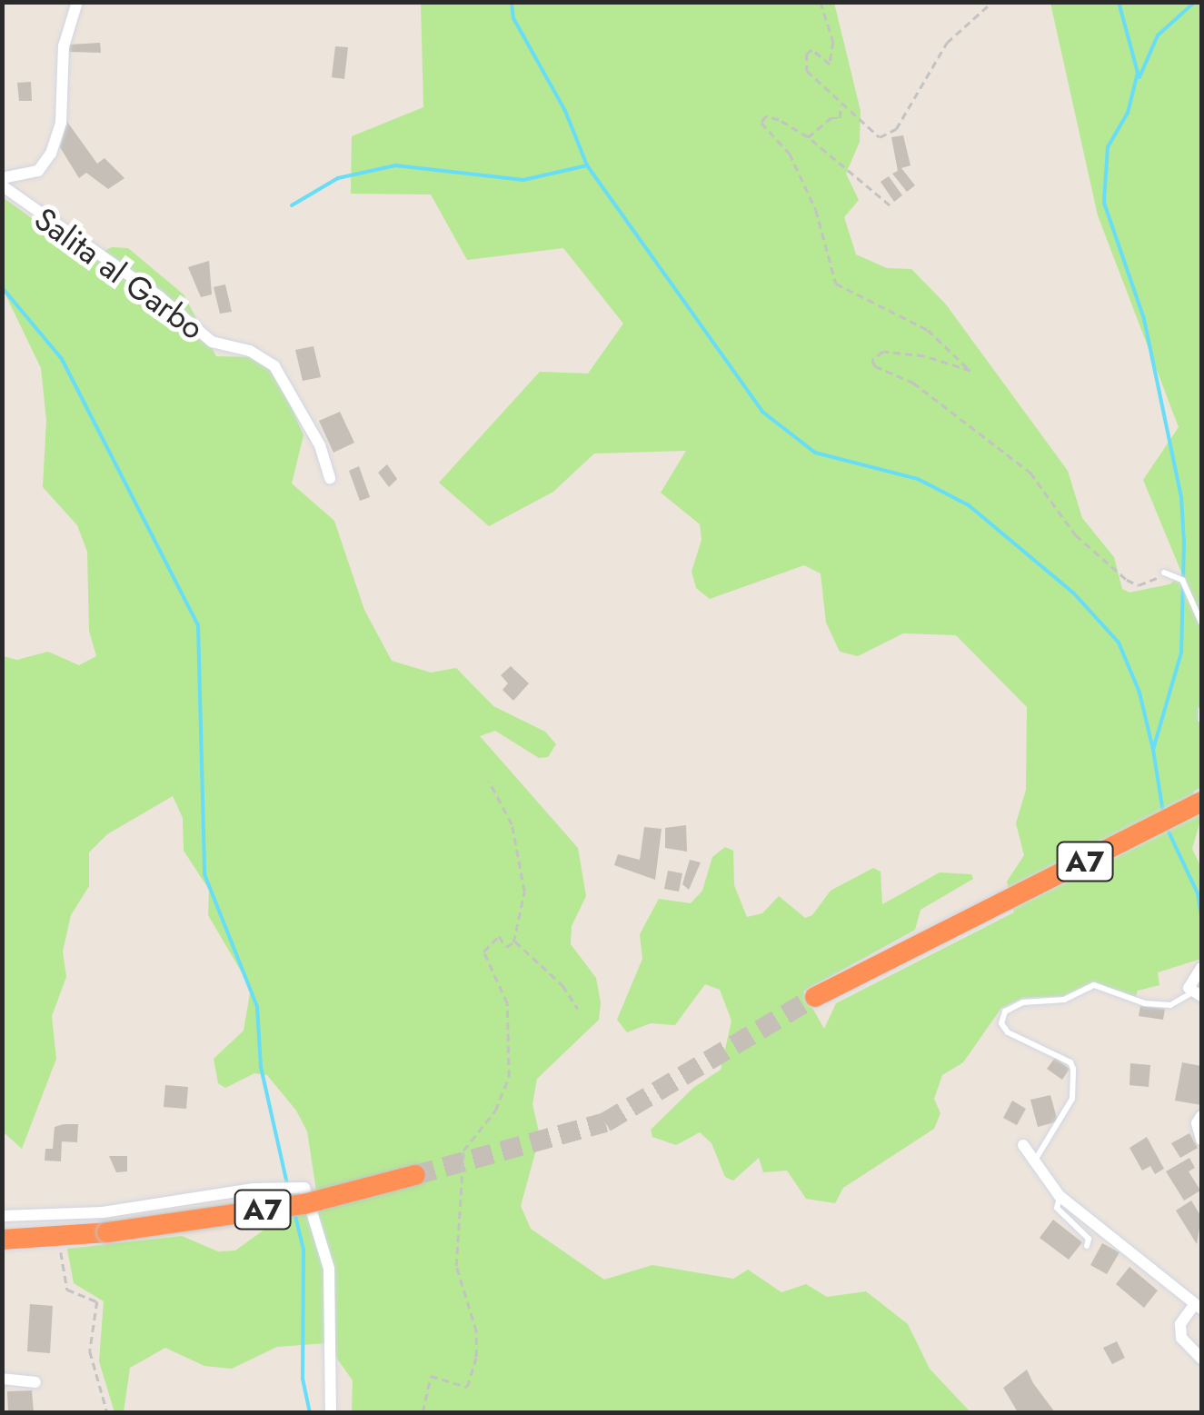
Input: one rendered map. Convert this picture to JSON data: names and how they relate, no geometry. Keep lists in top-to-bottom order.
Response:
{
  "streets": {
    "highway": ["A7"],
    "street": ["Salita al Garbo"]
  }
}
